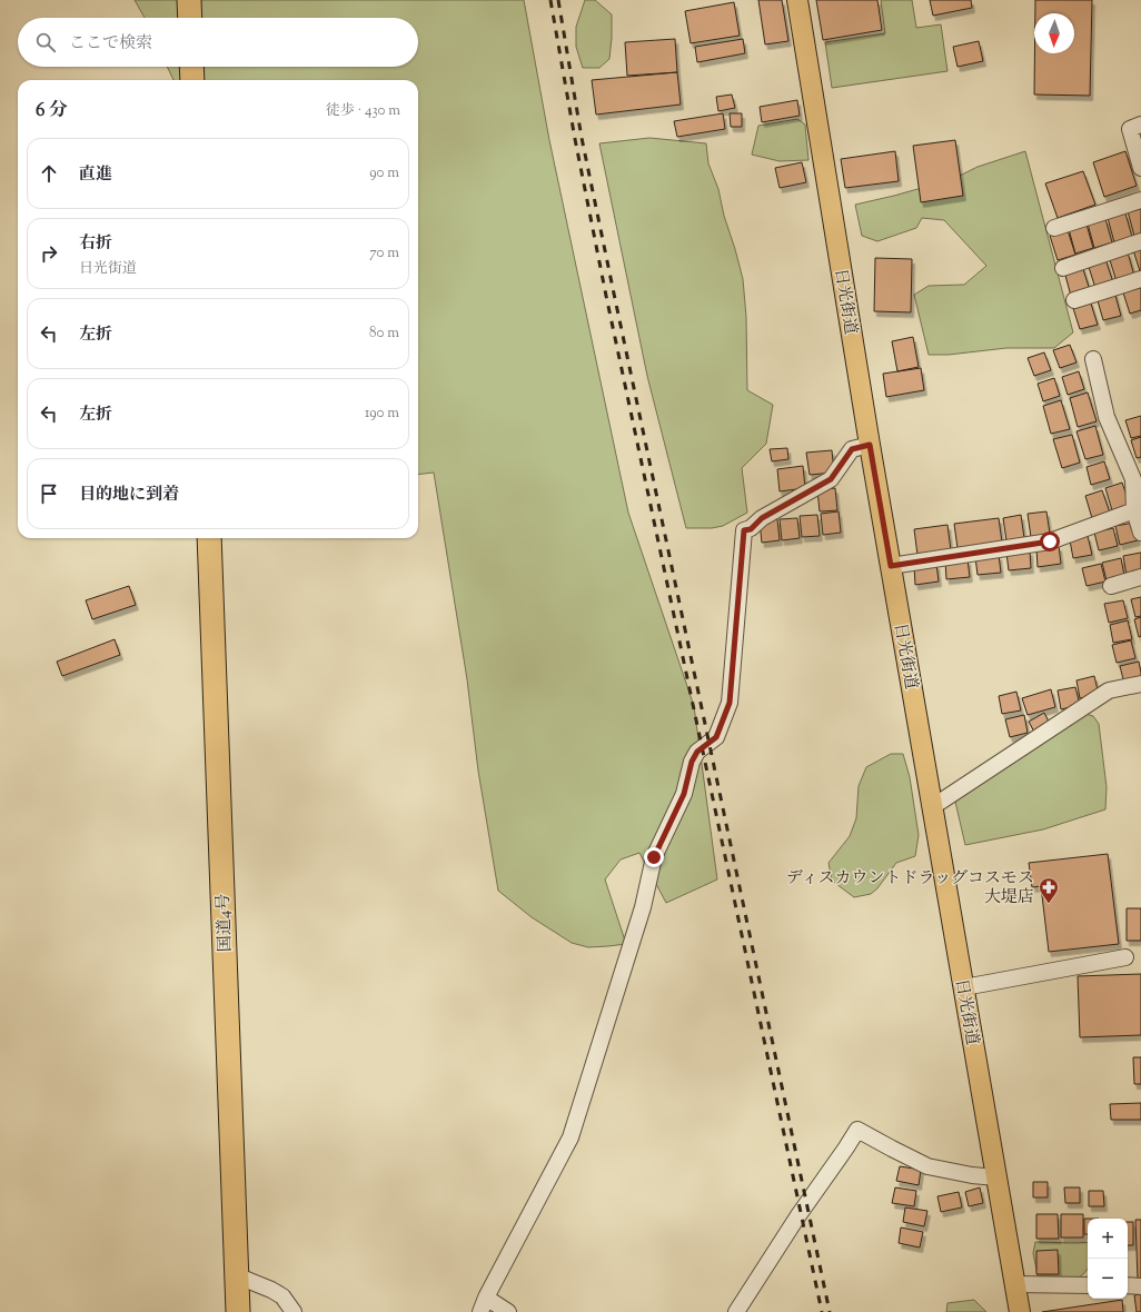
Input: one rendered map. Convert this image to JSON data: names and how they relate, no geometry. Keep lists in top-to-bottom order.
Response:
{
  "streets": {
    "highway": ["国道4号"],
    "main road": ["日光街道"]
  },
  "places": {
    "pharmacy": ["ディスカウントドラッグコスモス 大堤店"]
  },
  "north": "bottom",
  "page": {
    "search": "ここで検索",
    "heading": ["6 分", "徒歩 · 430 m"],
    "list": [
      ["直進", "90 m"],
      ["右折", "日光街道", "70 m"],
      ["左折", "80 m"],
      ["左折", "190 m"],
      "目的地に到着"
    ],
    "map_buttons": ["+", "−"]
  }
}
